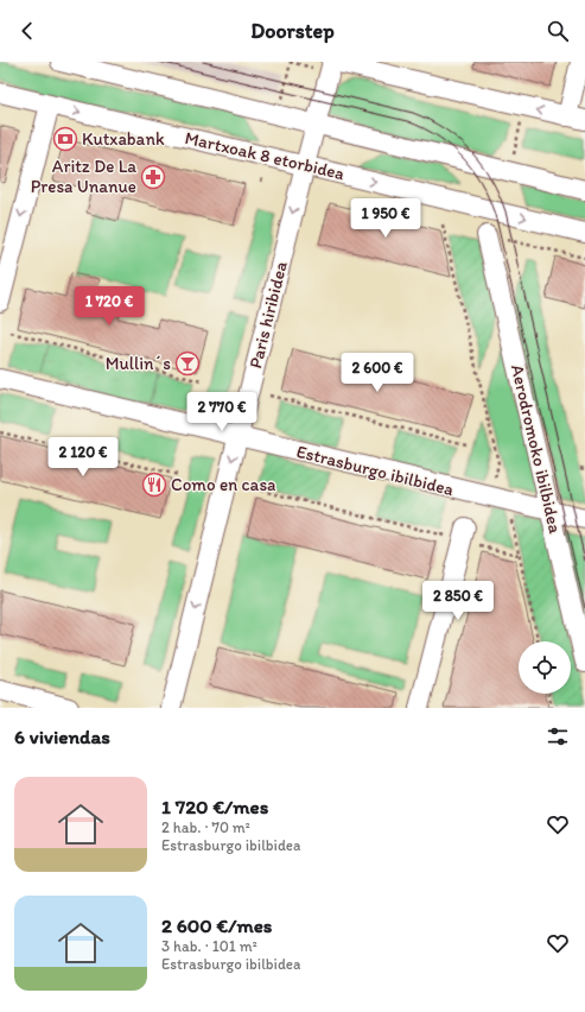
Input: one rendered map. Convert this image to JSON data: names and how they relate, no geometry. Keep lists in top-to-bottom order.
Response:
{
  "streets": {
    "street": [
      "Martxoak 8 etorbidea",
      "Paris hiribidea",
      "Aerodromoko ibilbidea",
      "Estrasburgo ibilbidea"
    ]
  },
  "crossings": [
    ["Martxoak 8 etorbidea", "Paris hiribidea"],
    ["Paris hiribidea", "Estrasburgo ibilbidea"],
    ["Aerodromoko ibilbidea", "Estrasburgo ibilbidea"]
  ],
  "one_way": ["Paris hiribidea"],
  "places": {
    "bank": ["Kutxabank"],
    "pharmacy": ["Aritz De La Presa Unanue"],
    "bar": ["Mullin´s"],
    "restaurant": ["Como en casa"]
  },
  "page": {
    "header": "Doorstep",
    "price": [
      "1 950 €",
      "1 720 €",
      "2 600 €",
      "2 770 €",
      "2 120 €",
      "2 850 €"
    ],
    "heading": "6 viviendas",
    "list": [
      {
        "name": "1 720 €/mes",
        "note": "2 hab. · 70 m² · Estrasburgo ibilbidea"
      },
      {
        "name": "2 600 €/mes",
        "note": "3 hab. · 101 m² · Estrasburgo ibilbidea"
      }
    ]
  }
}
